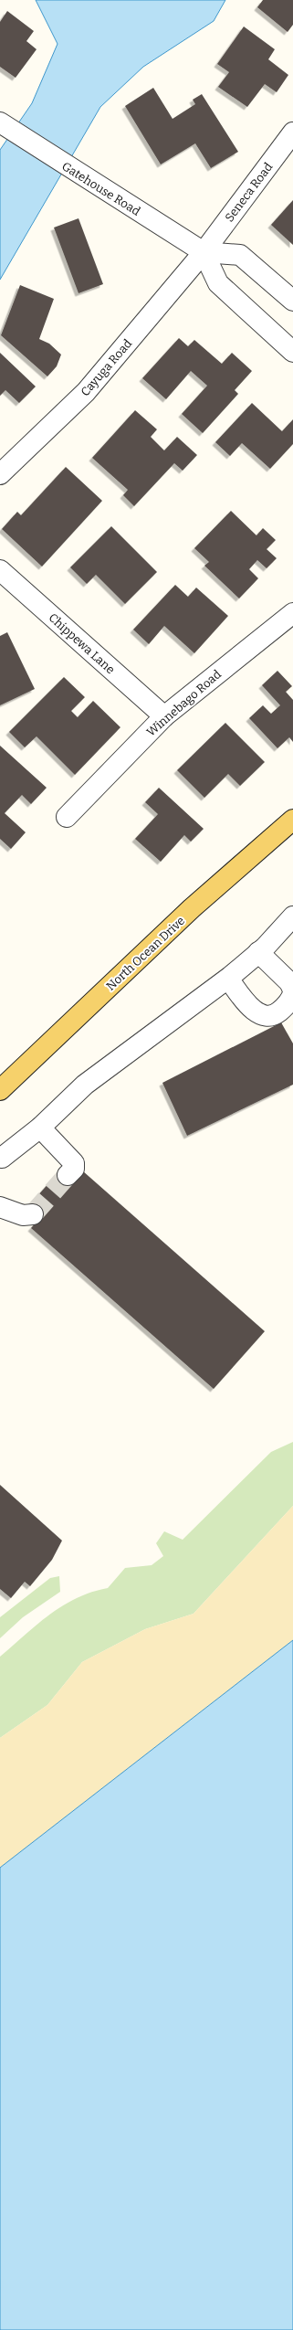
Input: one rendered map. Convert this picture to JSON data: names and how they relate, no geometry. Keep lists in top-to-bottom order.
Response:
{
  "streets": {
    "main road": ["North Ocean Drive"],
    "street": [
      "Gatehouse Road",
      "Seneca Road",
      "Cayuga Road",
      "Chippewa Lane",
      "Winnebago Road"
    ]
  },
  "crossings": [
    ["Gatehouse Road", "Seneca Road"],
    ["Gatehouse Road", "Cayuga Road"],
    ["Seneca Road", "Cayuga Road"],
    ["Chippewa Lane", "Winnebago Road"]
  ]
}
